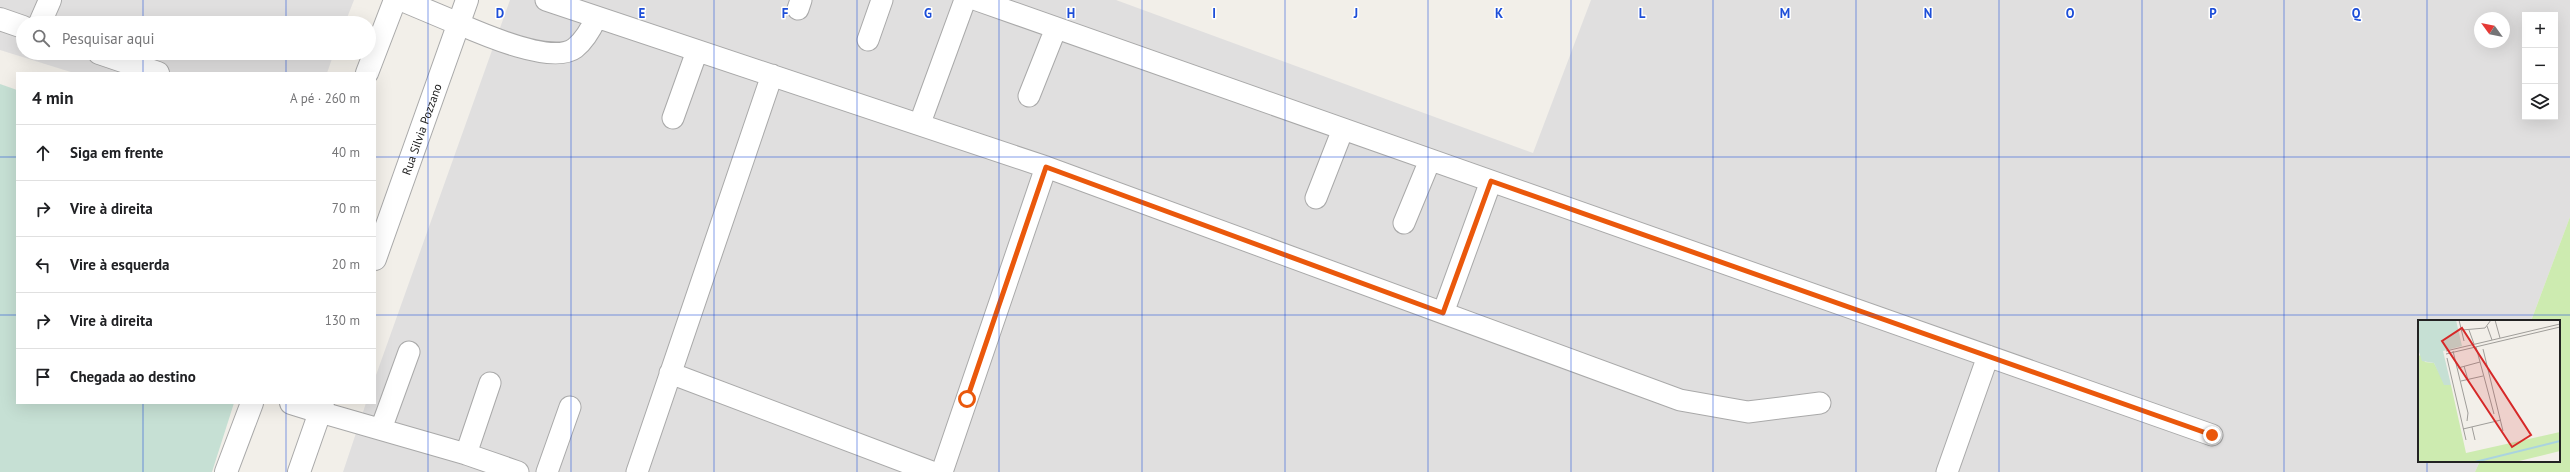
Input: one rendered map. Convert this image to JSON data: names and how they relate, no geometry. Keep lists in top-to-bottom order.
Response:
{
  "streets": {
    "street": ["Rua Silvia Pozzano"]
  },
  "north": "top left",
  "page": {
    "map_buttons": ["+", "−"],
    "search": "Pesquisar aqui",
    "heading": ["4 min", "A pé · 260 m"],
    "list": [
      ["Siga em frente", "40 m"],
      ["Vire à direita", "70 m"],
      ["Vire à esquerda", "20 m"],
      ["Vire à direita", "130 m"],
      "Chegada ao destino"
    ]
  },
  "grid": {
    "columns": [
      "D",
      "E",
      "F",
      "G",
      "H",
      "I",
      "J",
      "K",
      "L",
      "M",
      "N",
      "O",
      "P",
      "Q"
    ]
  }
}
